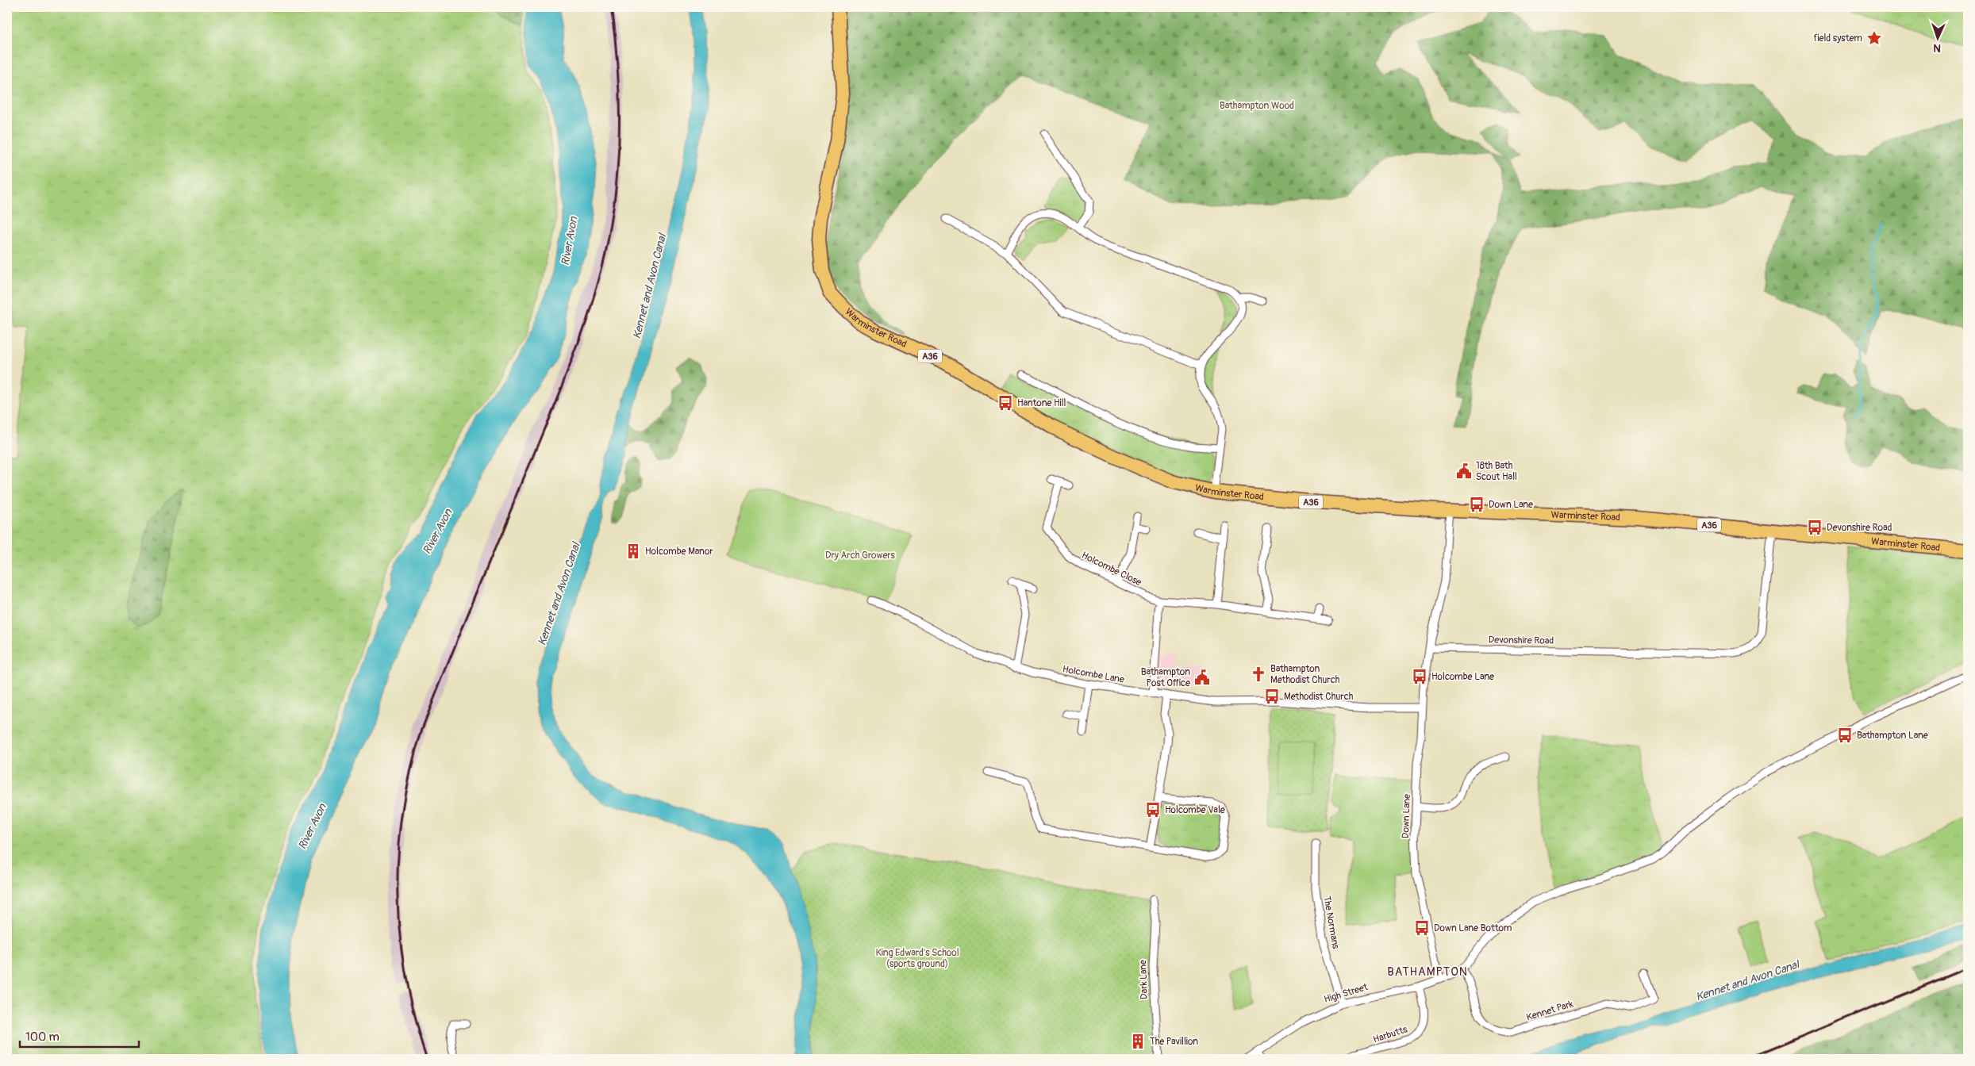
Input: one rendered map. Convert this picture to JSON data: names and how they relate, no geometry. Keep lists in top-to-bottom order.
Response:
{
  "streets": {
    "highway": ["Warminster Road", "A36"],
    "street": [
      "Holcombe Close",
      "Devonshire Road",
      "Holcombe Lane",
      "Down Lane",
      "The Normans",
      "Dark Lane",
      "High Street",
      "Kennet Park",
      "Harbutts"
    ]
  },
  "crossings": [
    ["Warminster Road", "Devonshire Road"],
    ["Warminster Road", "Down Lane"],
    ["Devonshire Road", "Down Lane"],
    ["Holcombe Lane", "Down Lane"],
    ["Down Lane", "High Street"],
    ["The Normans", "High Street"],
    ["High Street", "Harbutts"]
  ],
  "districts": ["BATHAMPTON"],
  "water": ["River Avon", "Kennet and Avon Canal"],
  "parks": ["Bathampton Wood", "Dry Arch Growers", "King Edward's School (sports ground)"],
  "places": {
    "place": ["field system"],
    "bus stop": [
      "Hantone Hill",
      "Down Lane",
      "Devonshire Road",
      "Holcombe Lane",
      "Methodist Church",
      "Bathampton Lane",
      "Holcombe Vale",
      "Down Lane Bottom"
    ],
    "public building": ["18th Bath Scout Hall", "Bathampton Post Office"],
    "building": ["Holcombe Manor", "The Pavillion"],
    "church": ["Bathampton Methodist Church"]
  },
  "scale_bar": "100 m",
  "north": "bottom"
}
